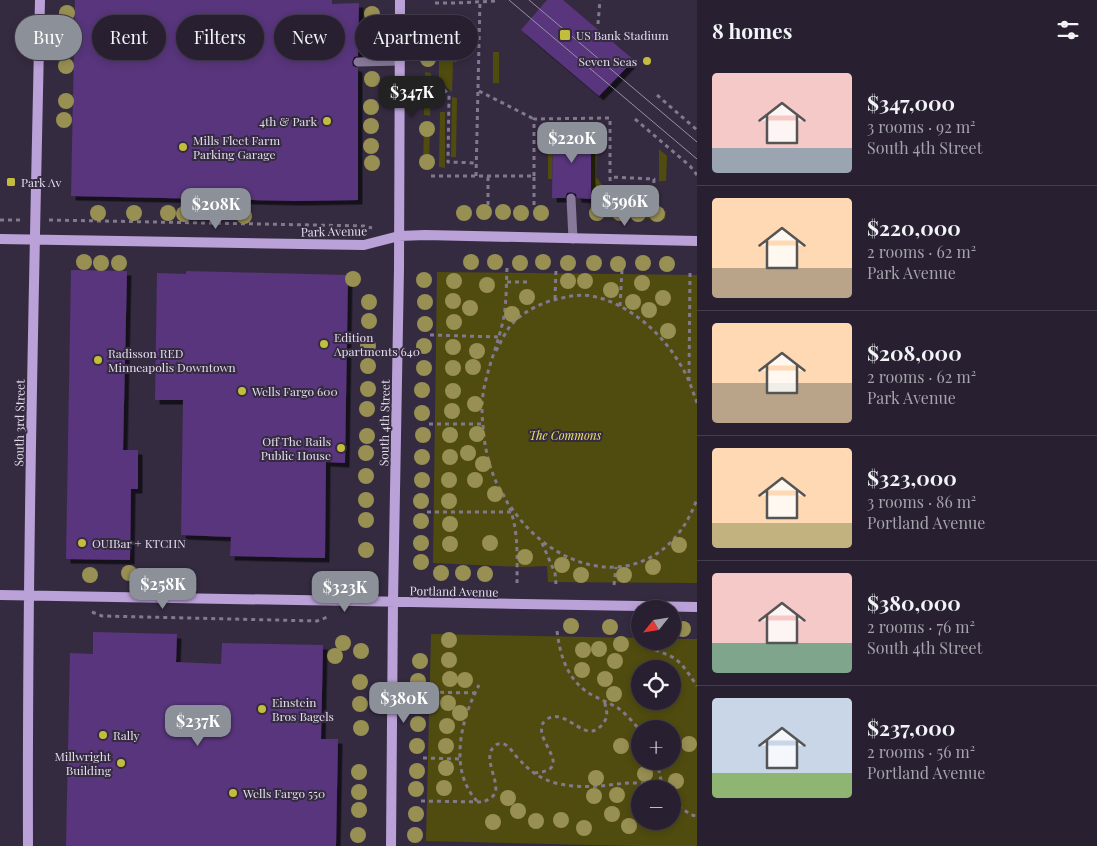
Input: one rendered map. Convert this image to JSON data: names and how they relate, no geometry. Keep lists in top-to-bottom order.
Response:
{
  "streets": {
    "main road": [
      "Park Avenue",
      "South 3rd Street",
      "South 4th Street",
      "Portland Avenue"
    ]
  },
  "crossings": [
    ["Park Avenue", "South 3rd Street"],
    ["Park Avenue", "South 4th Street"],
    ["South 3rd Street", "Portland Avenue"],
    ["South 4th Street", "Portland Avenue"]
  ],
  "parks": ["The Commons"],
  "places": {
    "transit": ["US Bank Stadium", "Park Av"],
    "other": [
      "Seven Seas",
      "4th & Park",
      "Mills Fleet Farm Parking Garage",
      "Edition Apartments 640",
      "Radisson RED Minneapolis Downtown",
      "Wells Fargo 600",
      "Off The Rails Public House",
      "OUIBar + KTCHN",
      "Einstein Bros Bagels",
      "Rally",
      "Millwright Building",
      "Wells Fargo 550"
    ]
  },
  "north": "bottom left",
  "page": {
    "heading": "8 homes",
    "chip": [
      "Buy",
      "Rent",
      "Filters",
      "New",
      "Apartment"
    ],
    "list": [
      {
        "name": "$347,000",
        "note": "3 rooms · 92 m² · South 4th Street"
      },
      {
        "name": "$220,000",
        "note": "2 rooms · 62 m² · Park Avenue"
      },
      {
        "name": "$208,000",
        "note": "2 rooms · 62 m² · Park Avenue"
      },
      {
        "name": "$323,000",
        "note": "3 rooms · 86 m² · Portland Avenue"
      },
      {
        "name": "$380,000",
        "note": "2 rooms · 76 m² · South 4th Street"
      },
      {
        "name": "$237,000",
        "note": "2 rooms · 56 m² · Portland Avenue"
      }
    ],
    "price": [
      "$347K",
      "$220K",
      "$596K",
      "$208K",
      "$258K",
      "$323K",
      "$380K",
      "$237K"
    ],
    "map_buttons": ["+", "−"]
  }
}
